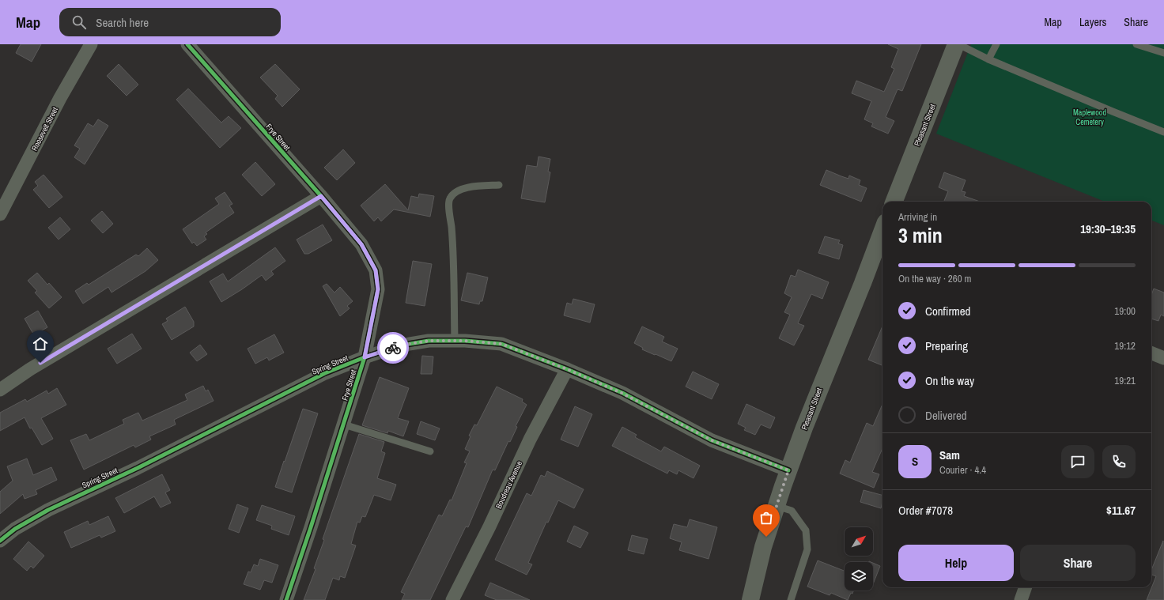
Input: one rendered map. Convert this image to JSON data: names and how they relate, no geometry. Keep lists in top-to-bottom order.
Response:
{
  "streets": {
    "street": [
      "Pleasant Street",
      "Roosevelt Street",
      "Frye Street",
      "Spring Street",
      "Boudreau Avenue"
    ]
  },
  "crossings": [
    ["Pleasant Street", "Spring Street"],
    ["Frye Street", "Spring Street"],
    ["Spring Street", "Boudreau Avenue"]
  ],
  "parks": ["Maplewood Cemetery"],
  "north": "top right",
  "page": {
    "header": "Map",
    "search": "Search here",
    "nav": ["Map", "Layers", "Share"],
    "heading": ["3 min", "Arriving in", "19:30–19:35"],
    "panel": [
      "Sam",
      "Courier · 4.4",
      "Order #7078",
      "$11.67"
    ],
    "bar": "On the way · 260 m",
    "list": [
      ["Confirmed", "19:00"],
      ["Preparing", "19:12"],
      ["On the way", "19:21"],
      "Delivered"
    ],
    "round": "S",
    "buttons": ["Help", "Share"]
  }
}
